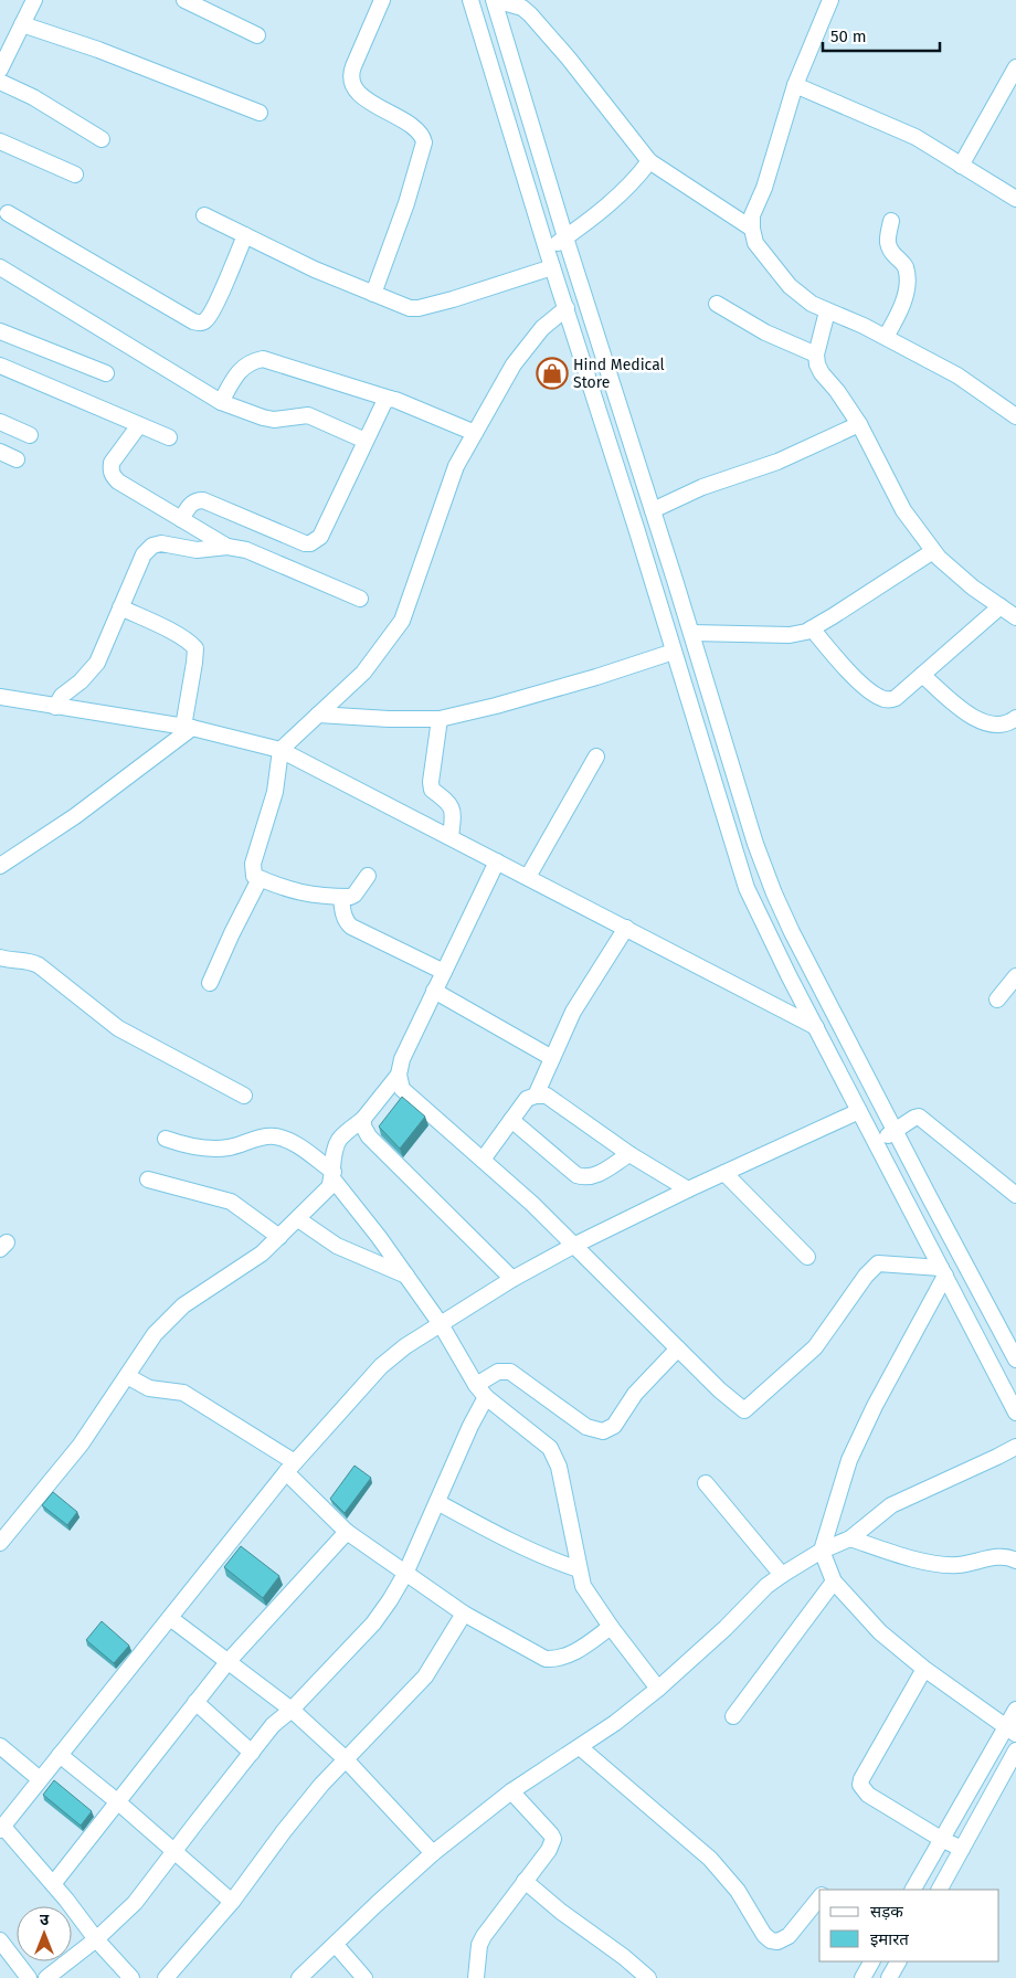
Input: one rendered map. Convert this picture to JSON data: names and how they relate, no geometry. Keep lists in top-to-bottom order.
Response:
{
  "places": {
    "shop": ["Hind Medical Store"]
  },
  "legend": ["सड़क", "इमारत"],
  "scale_bar": "50 m",
  "north": "top"
}
